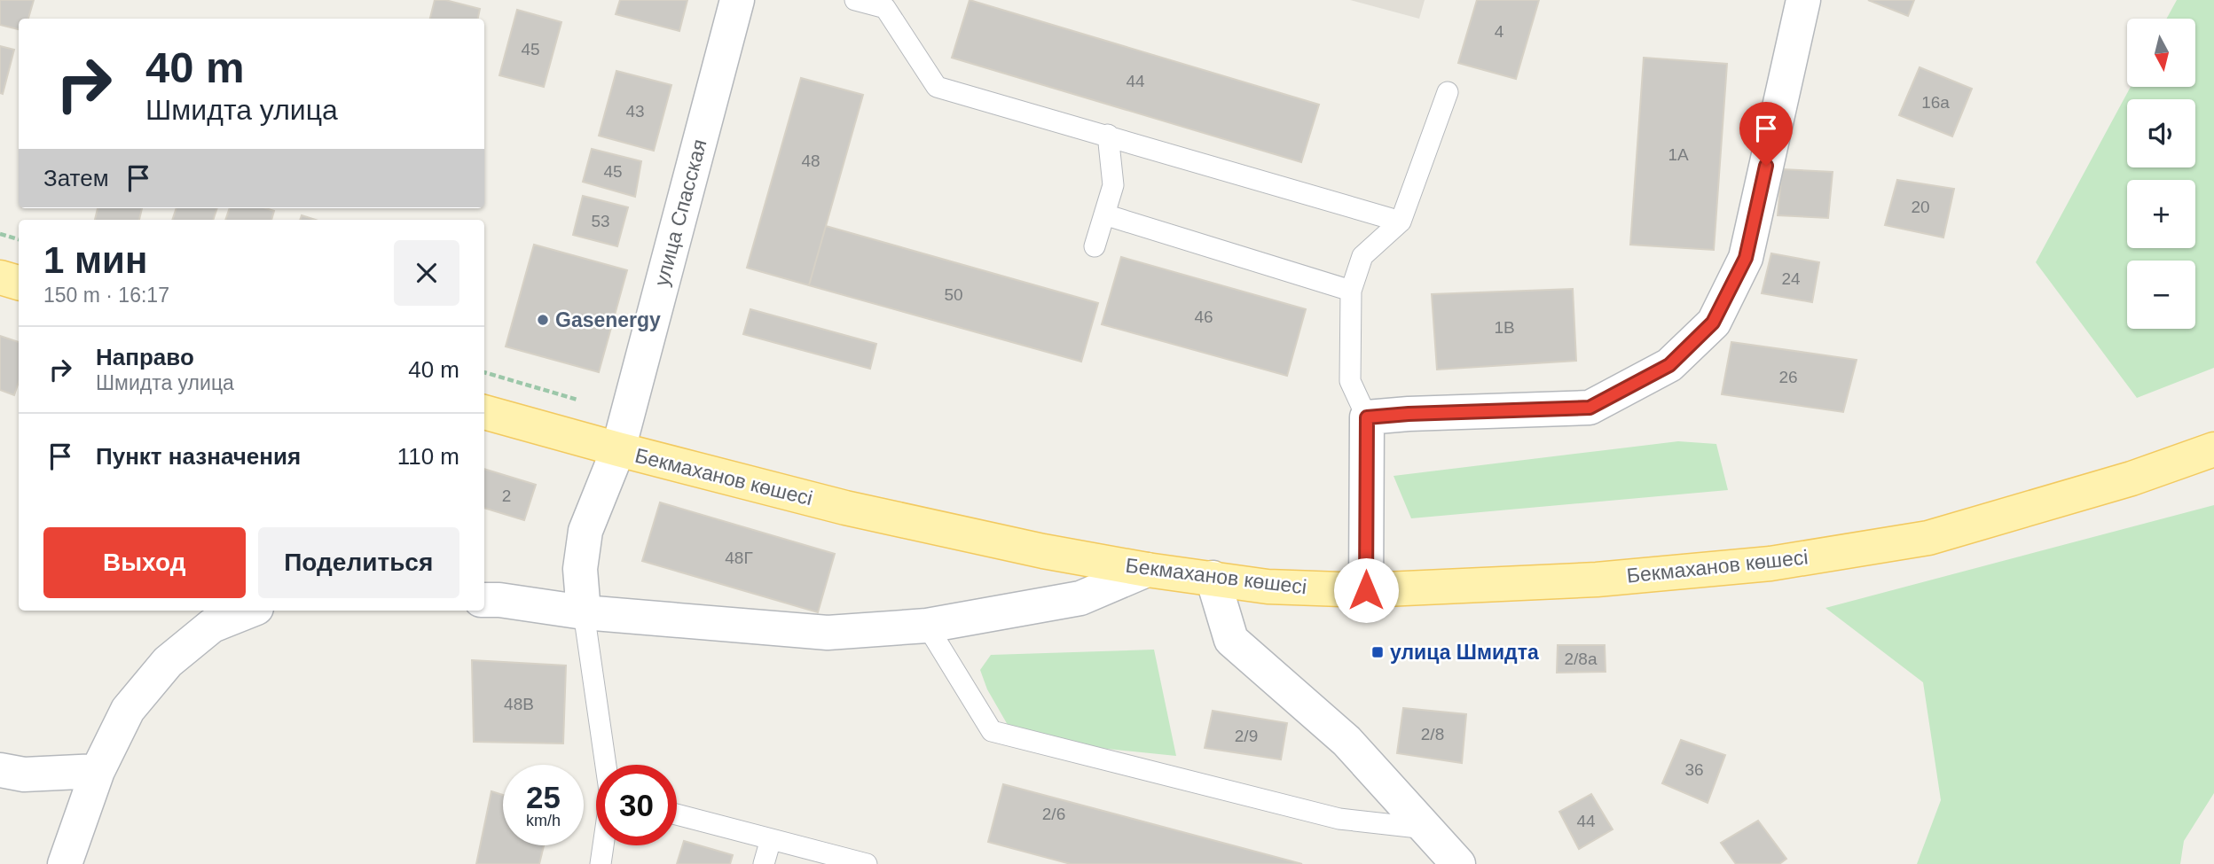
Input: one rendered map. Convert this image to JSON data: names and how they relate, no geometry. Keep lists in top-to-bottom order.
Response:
{
  "streets": {
    "main road": ["Бекмаханов көшесі"],
    "street": ["улица Спасская"]
  },
  "crossings": [
    ["улица Спасская", "Бекмаханов көшесі"]
  ],
  "places": {
    "other": ["Gasenergy"],
    "transit": ["улица Шмидта"]
  },
  "house_numbers": [
    "4",
    "45",
    "44",
    "16а",
    "43",
    "1А",
    "48",
    "45",
    "20",
    "53",
    "24",
    "50",
    "46",
    "1В",
    "26",
    "2",
    "48Г",
    "2/8а",
    "48В",
    "2/8",
    "2/9",
    "36",
    "2/6",
    "44"
  ],
  "north": "bottom",
  "page": {
    "map_buttons": ["+", "−"],
    "turn": ["40 m", "Шмидта улица"],
    "then": "Затем",
    "heading": ["1 мин", "150 m · 16:17"],
    "list": [
      {
        "name": "Направо",
        "note": "Шмидта улица",
        "value": "40 m"
      },
      {
        "name": "Пункт назначения",
        "value": "110 m"
      }
    ],
    "buttons": ["Выход", "Поделиться"],
    "speed": "25 km/h",
    "limit": "30"
  }
}
